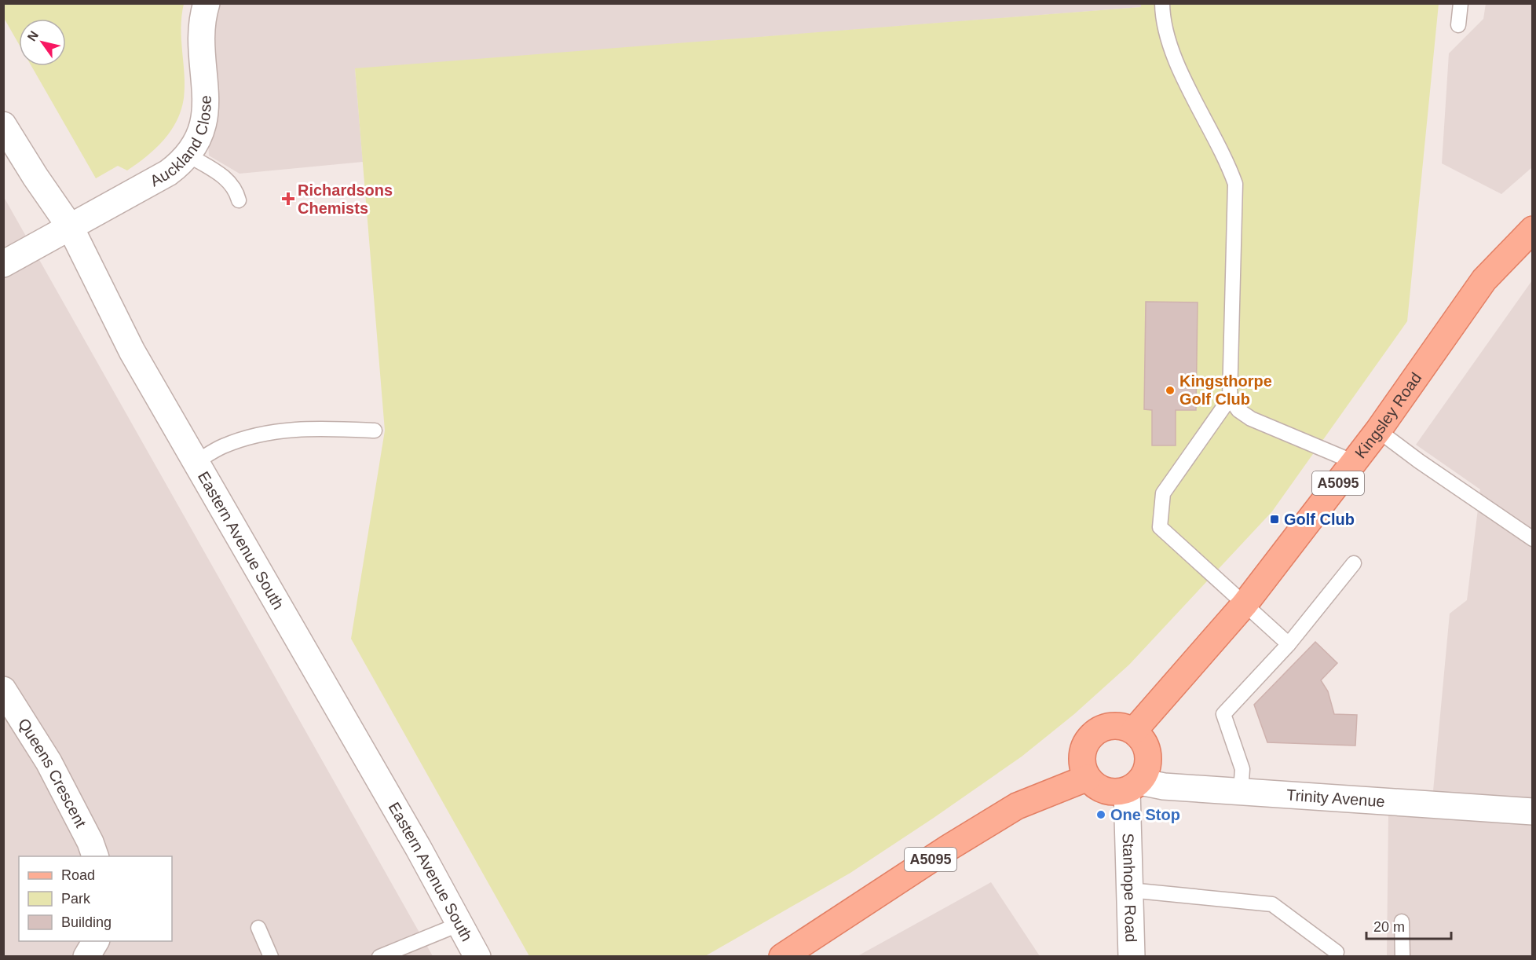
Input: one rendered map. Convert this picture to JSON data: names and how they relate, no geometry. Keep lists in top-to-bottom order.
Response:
{
  "streets": {
    "main road": ["Kingsley Road", "A5095"],
    "street": [
      "Auckland Close",
      "Eastern Avenue South",
      "Queens Crescent",
      "Trinity Avenue",
      "Stanhope Road"
    ]
  },
  "crossings": [
    ["Auckland Close", "Eastern Avenue South"],
    ["Kingsley Road", "A5095"],
    ["Kingsley Road", "Trinity Avenue"],
    ["Kingsley Road", "Stanhope Road"],
    ["A5095", "Trinity Avenue"],
    ["A5095", "Stanhope Road"],
    ["Trinity Avenue", "Stanhope Road"]
  ],
  "places": {
    "health": ["Richardsons Chemists"],
    "other": ["Kingsthorpe Golf Club", "One Stop"],
    "transit": ["Golf Club"]
  },
  "legend": ["Road", "Park", "Building"],
  "scale_bar": "20 m",
  "north": "top left"
}
